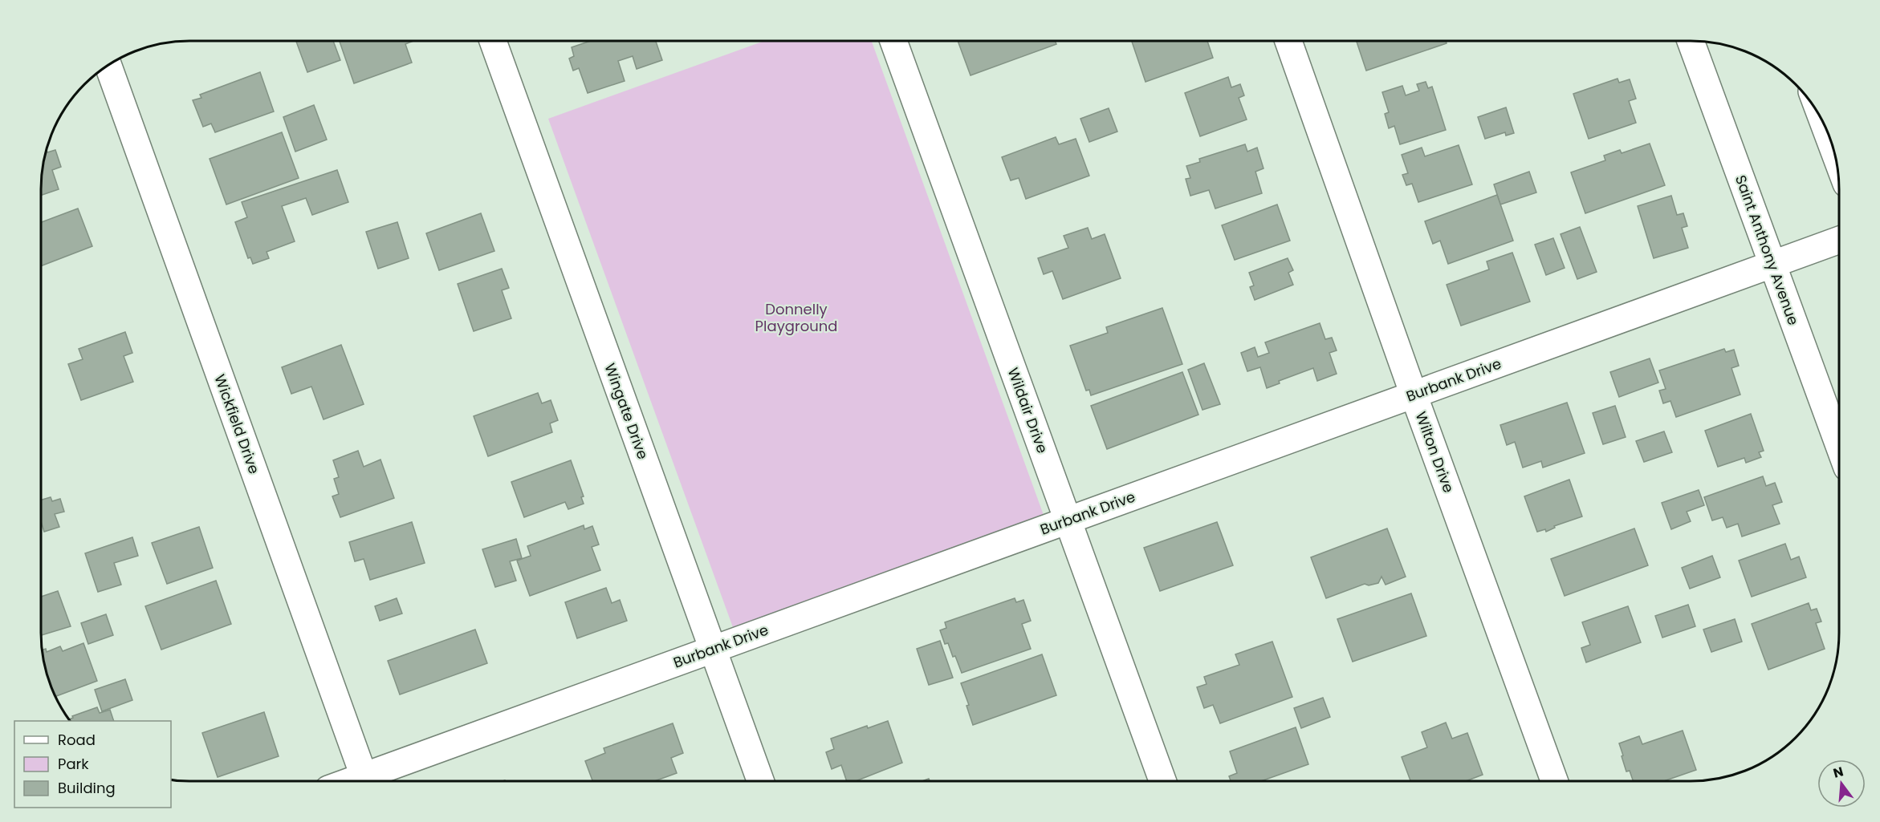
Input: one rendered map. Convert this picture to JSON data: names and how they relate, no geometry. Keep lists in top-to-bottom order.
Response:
{
  "streets": {
    "street": [
      "Saint Anthony Avenue",
      "Burbank Drive",
      "Wildair Drive",
      "Wingate Drive",
      "Wickfield Drive",
      "Wilton Drive"
    ]
  },
  "crossings": [
    ["Saint Anthony Avenue", "Burbank Drive"],
    ["Burbank Drive", "Wildair Drive"],
    ["Burbank Drive", "Wingate Drive"],
    ["Burbank Drive", "Wilton Drive"]
  ],
  "parks": ["Donnelly Playground"],
  "legend": ["Road", "Park", "Building"],
  "north": "top"
}
